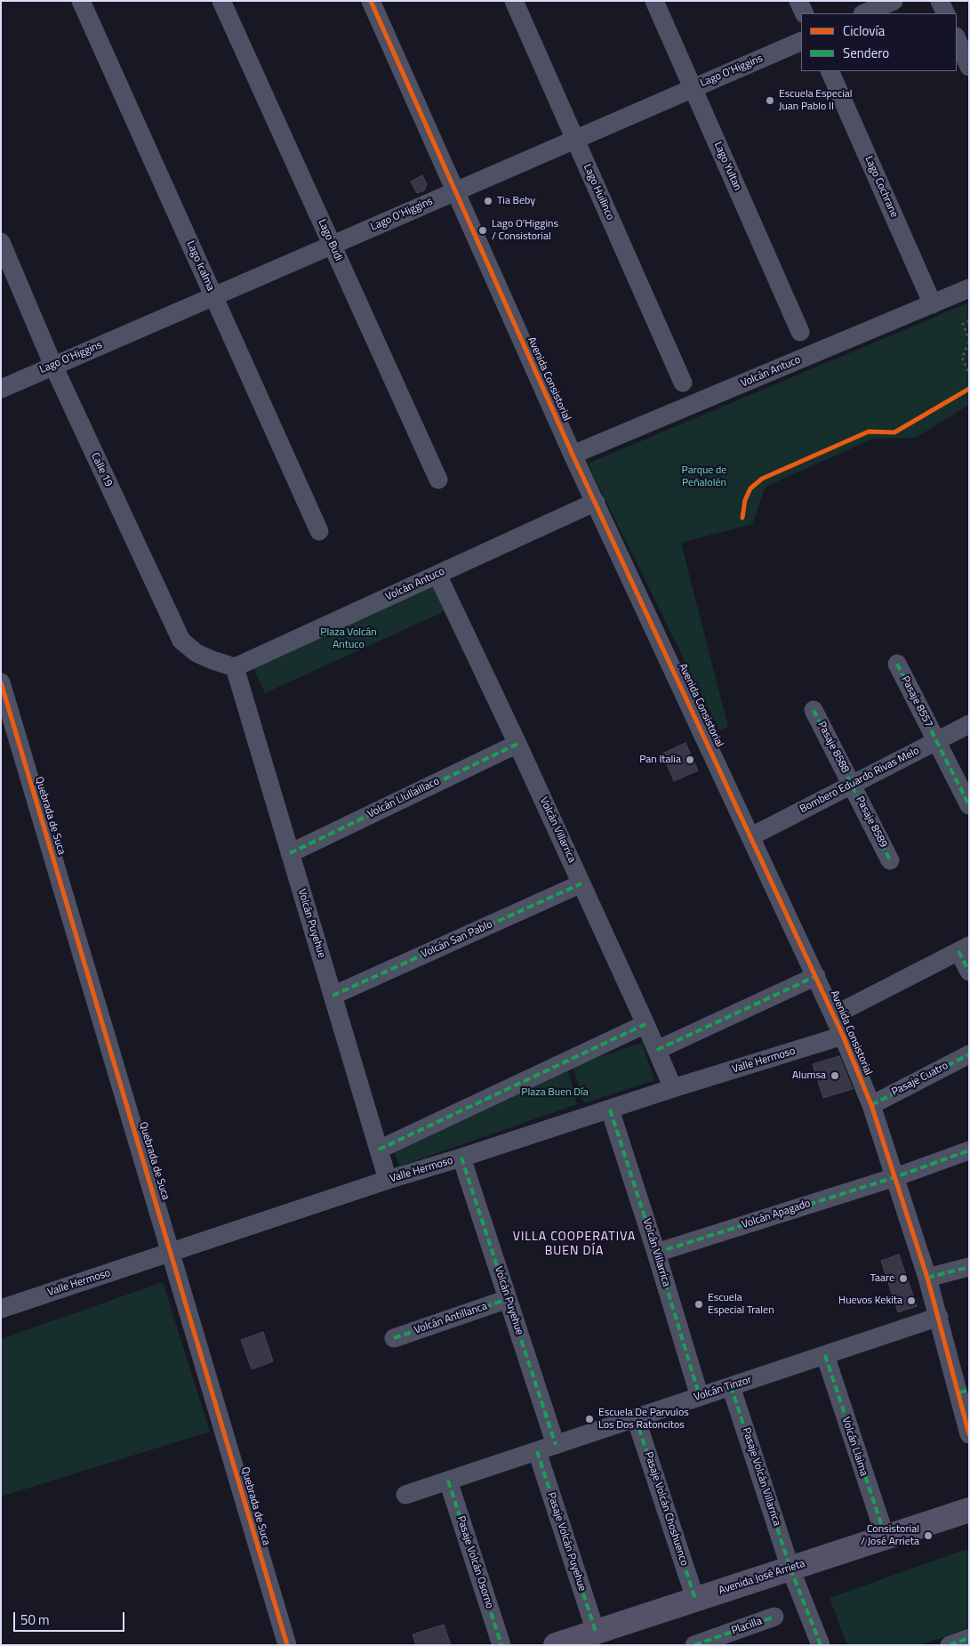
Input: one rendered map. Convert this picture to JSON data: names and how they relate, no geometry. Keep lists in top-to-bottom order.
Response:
{
  "streets": {
    "main road": ["Avenida José Arrieta"],
    "street": [
      "Lago O'Higgins",
      "Lago Yultan",
      "Lago Cochrane",
      "Lago Huilinco",
      "Lago Budi",
      "Lago Icalma",
      "Volcán Antuco",
      "Avenida Consistorial",
      "Calle 19",
      "Pasaje 8557",
      "Pasaje 8588",
      "Bombero Eduardo Rivas Melo",
      "Volcán Llullaillaco",
      "Quebrada de Suca",
      "Pasaje 8589",
      "Volcán Villarrica",
      "Volcán Puyehue",
      "Volcán San Pablo",
      "Valle Hermoso",
      "Pasaje Cuatro",
      "Volcán Apagado",
      "Volcán Antillanca",
      "Volcán Tinzor",
      "Volcán Llaima",
      "Pasaje Volcán Villarrica",
      "Pasaje Volcán Choshuenco",
      "Pasaje Volcán Puyehue",
      "Pasaje Volcán Osorno",
      "Placilla"
    ]
  },
  "crossings": [
    ["Lago O'Higgins", "Lago Yultan"],
    ["Lago O'Higgins", "Lago Huilinco"],
    ["Lago O'Higgins", "Lago Budi"],
    ["Lago O'Higgins", "Lago Icalma"],
    ["Lago O'Higgins", "Avenida Consistorial"],
    ["Lago O'Higgins", "Calle 19"],
    ["Lago Cochrane", "Volcán Antuco"],
    ["Volcán Antuco", "Avenida Consistorial"],
    ["Volcán Antuco", "Calle 19"],
    ["Volcán Antuco", "Volcán Villarrica"],
    ["Volcán Antuco", "Volcán Puyehue"],
    ["Avenida Consistorial", "Bombero Eduardo Rivas Melo"],
    ["Avenida Consistorial", "Valle Hermoso"],
    ["Avenida Consistorial", "Pasaje Cuatro"],
    ["Avenida Consistorial", "Volcán Apagado"],
    ["Avenida Consistorial", "Volcán Tinzor"],
    ["Calle 19", "Volcán Puyehue"],
    ["Pasaje 8557", "Bombero Eduardo Rivas Melo"],
    ["Pasaje 8588", "Bombero Eduardo Rivas Melo"],
    ["Pasaje 8588", "Pasaje 8589"],
    ["Bombero Eduardo Rivas Melo", "Pasaje 8589"],
    ["Volcán Llullaillaco", "Volcán Villarrica"],
    ["Volcán Llullaillaco", "Volcán Puyehue"],
    ["Quebrada de Suca", "Valle Hermoso"],
    ["Volcán Villarrica", "Volcán San Pablo"],
    ["Volcán Villarrica", "Valle Hermoso"],
    ["Volcán Villarrica", "Volcán Apagado"],
    ["Volcán Villarrica", "Volcán Tinzor"],
    ["Volcán Puyehue", "Volcán San Pablo"],
    ["Volcán Puyehue", "Valle Hermoso"],
    ["Volcán Puyehue", "Volcán Antillanca"],
    ["Volcán Puyehue", "Volcán Tinzor"],
    ["Volcán Tinzor", "Volcán Llaima"],
    ["Volcán Tinzor", "Pasaje Volcán Villarrica"],
    ["Volcán Tinzor", "Pasaje Volcán Choshuenco"],
    ["Volcán Tinzor", "Pasaje Volcán Puyehue"],
    ["Volcán Tinzor", "Pasaje Volcán Osorno"],
    ["Volcán Llaima", "Avenida José Arrieta"],
    ["Pasaje Volcán Villarrica", "Avenida José Arrieta"],
    ["Pasaje Volcán Choshuenco", "Avenida José Arrieta"],
    ["Pasaje Volcán Puyehue", "Avenida José Arrieta"]
  ],
  "districts": ["VILLA COOPERATIVA BUEN DÍA"],
  "parks": ["Parque de Peñalolén", "Plaza Volcán Antuco", "Plaza Buen Día"],
  "places": [
    "Escuela Especial Juan Pablo II",
    "Tia Beby",
    "Lago O'Higgins / Consistorial",
    "Pan Italia",
    "Alumsa",
    "Taare",
    "Huevos Kekita",
    "Escuela Especial Tralen",
    "Escuela De Parvulos Los Dos Ratoncitos",
    "Consistorial / José Arrieta"
  ],
  "legend": ["Ciclovía", "Sendero"],
  "scale_bar": "50 m"
}
